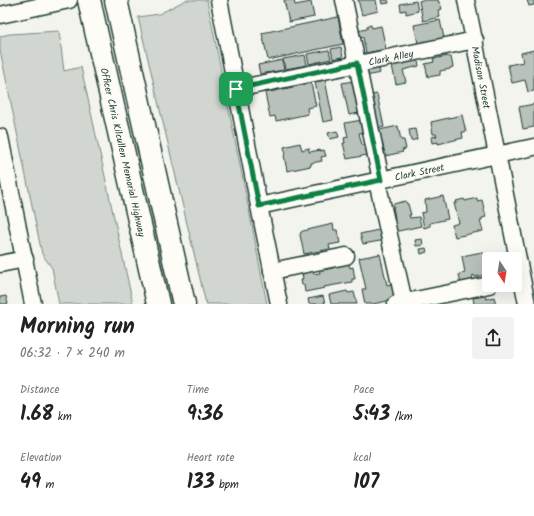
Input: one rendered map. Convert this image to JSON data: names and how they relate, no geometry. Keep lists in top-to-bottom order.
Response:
{
  "streets": {
    "highway": ["Officer Chris Kilcullen Memorial Highway"],
    "street": ["Clark Alley", "Madison Street", "Clark Street"]
  },
  "crossings": [
    ["Clark Alley", "Madison Street"],
    ["Madison Street", "Clark Street"]
  ],
  "north": "bottom",
  "page": {
    "heading": ["Morning run", "06:32 · 7 × 240 m"],
    "stats": [
      ["Distance", "1.68 km"],
      ["Time", "9:36"],
      ["Pace", "5:43 /km"],
      ["Elevation", "49 m"],
      ["Heart rate", "133 bpm"],
      ["kcal", "107"]
    ]
  }
}
